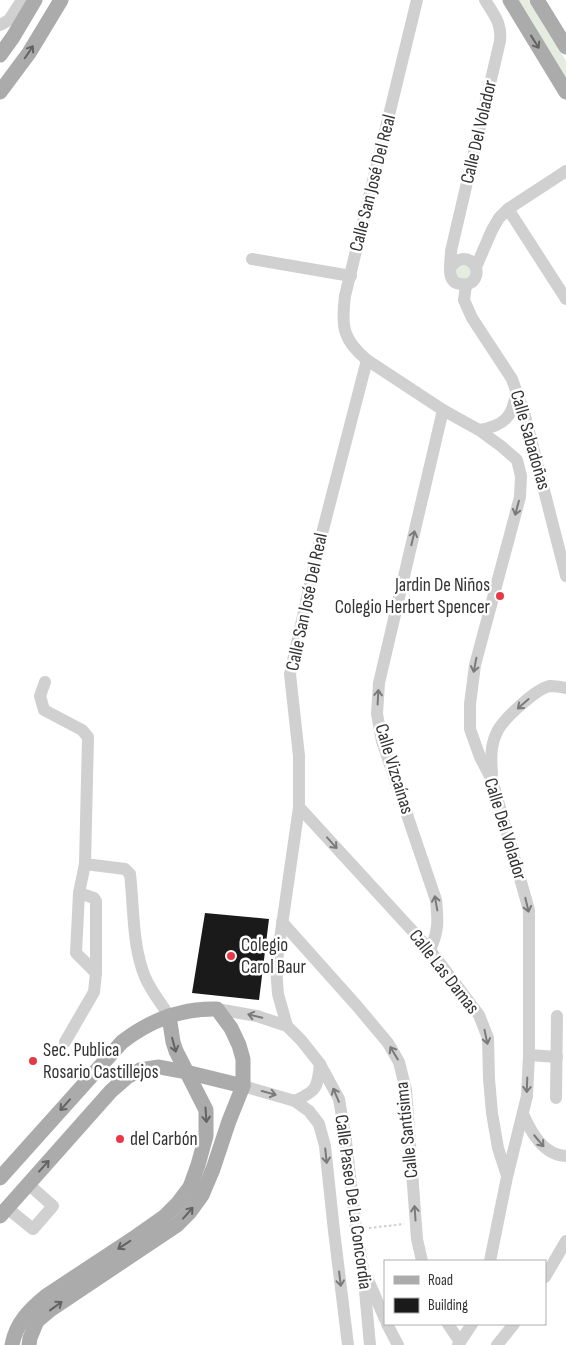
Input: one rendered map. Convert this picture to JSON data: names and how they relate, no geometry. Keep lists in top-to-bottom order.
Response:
{
  "streets": {
    "street": [
      "Calle Del Volador",
      "Calle San José Del Real",
      "Calle Sabadoñas",
      "Calle Vizcaínas",
      "Calle Las Damas",
      "Calle Santísima",
      "Calle Paseo De La Concordia"
    ]
  },
  "crossings": [
    ["Calle Del Volador", "Calle San José Del Real"],
    ["Calle Del Volador", "Calle Sabadoñas"],
    ["Calle Del Volador", "Calle Vizcaínas"],
    ["Calle Del Volador", "Calle Las Damas"],
    ["Calle San José Del Real", "Calle Vizcaínas"],
    ["Calle San José Del Real", "Calle Las Damas"],
    ["Calle San José Del Real", "Calle Santísima"],
    ["Calle San José Del Real", "Calle Paseo De La Concordia"],
    ["Calle Vizcaínas", "Calle Las Damas"]
  ],
  "one_way": [
    "Calle Del Volador",
    "Calle Vizcaínas",
    "Calle Las Damas",
    "Calle Santísima"
  ],
  "places": [
    "Jardin De Niños Colegio Herbert Spencer",
    "Colegio Carol Baur",
    "Sec. Publica Rosario Castillejos",
    "del Carbón"
  ],
  "legend": ["Road", "Building"]
}
